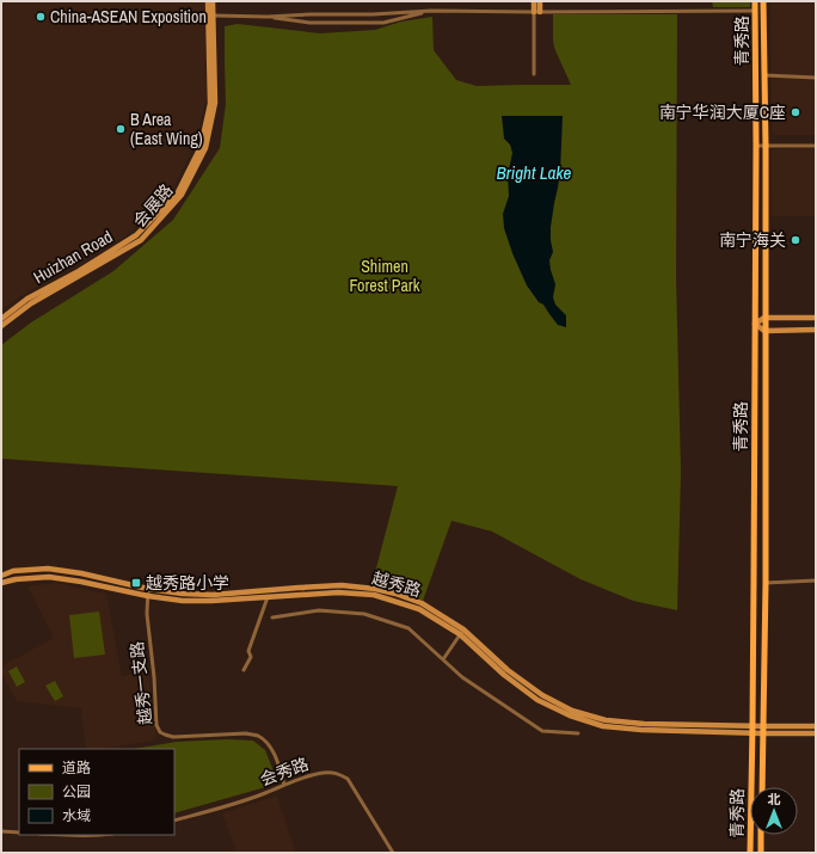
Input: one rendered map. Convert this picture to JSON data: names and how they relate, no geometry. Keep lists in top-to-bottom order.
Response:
{
  "streets": {
    "main road": [
      "青秀路",
      "会展路",
      "Huizhan Road",
      "越秀路"
    ],
    "street": ["越秀一支路", "会秀路"]
  },
  "crossings": [
    ["青秀路", "越秀路"],
    ["越秀路", "越秀一支路"],
    ["越秀一支路", "会秀路"]
  ],
  "water": ["Bright Lake"],
  "parks": ["Shimen Forest Park"],
  "places": {
    "other": [
      "China-ASEAN Exposition",
      "南宁华润大厦C座",
      "B Area (East Wing)",
      "南宁海关"
    ],
    "transit": ["越秀路小学"]
  },
  "legend": ["道路", "公园", "水域"],
  "north": "top"
}
